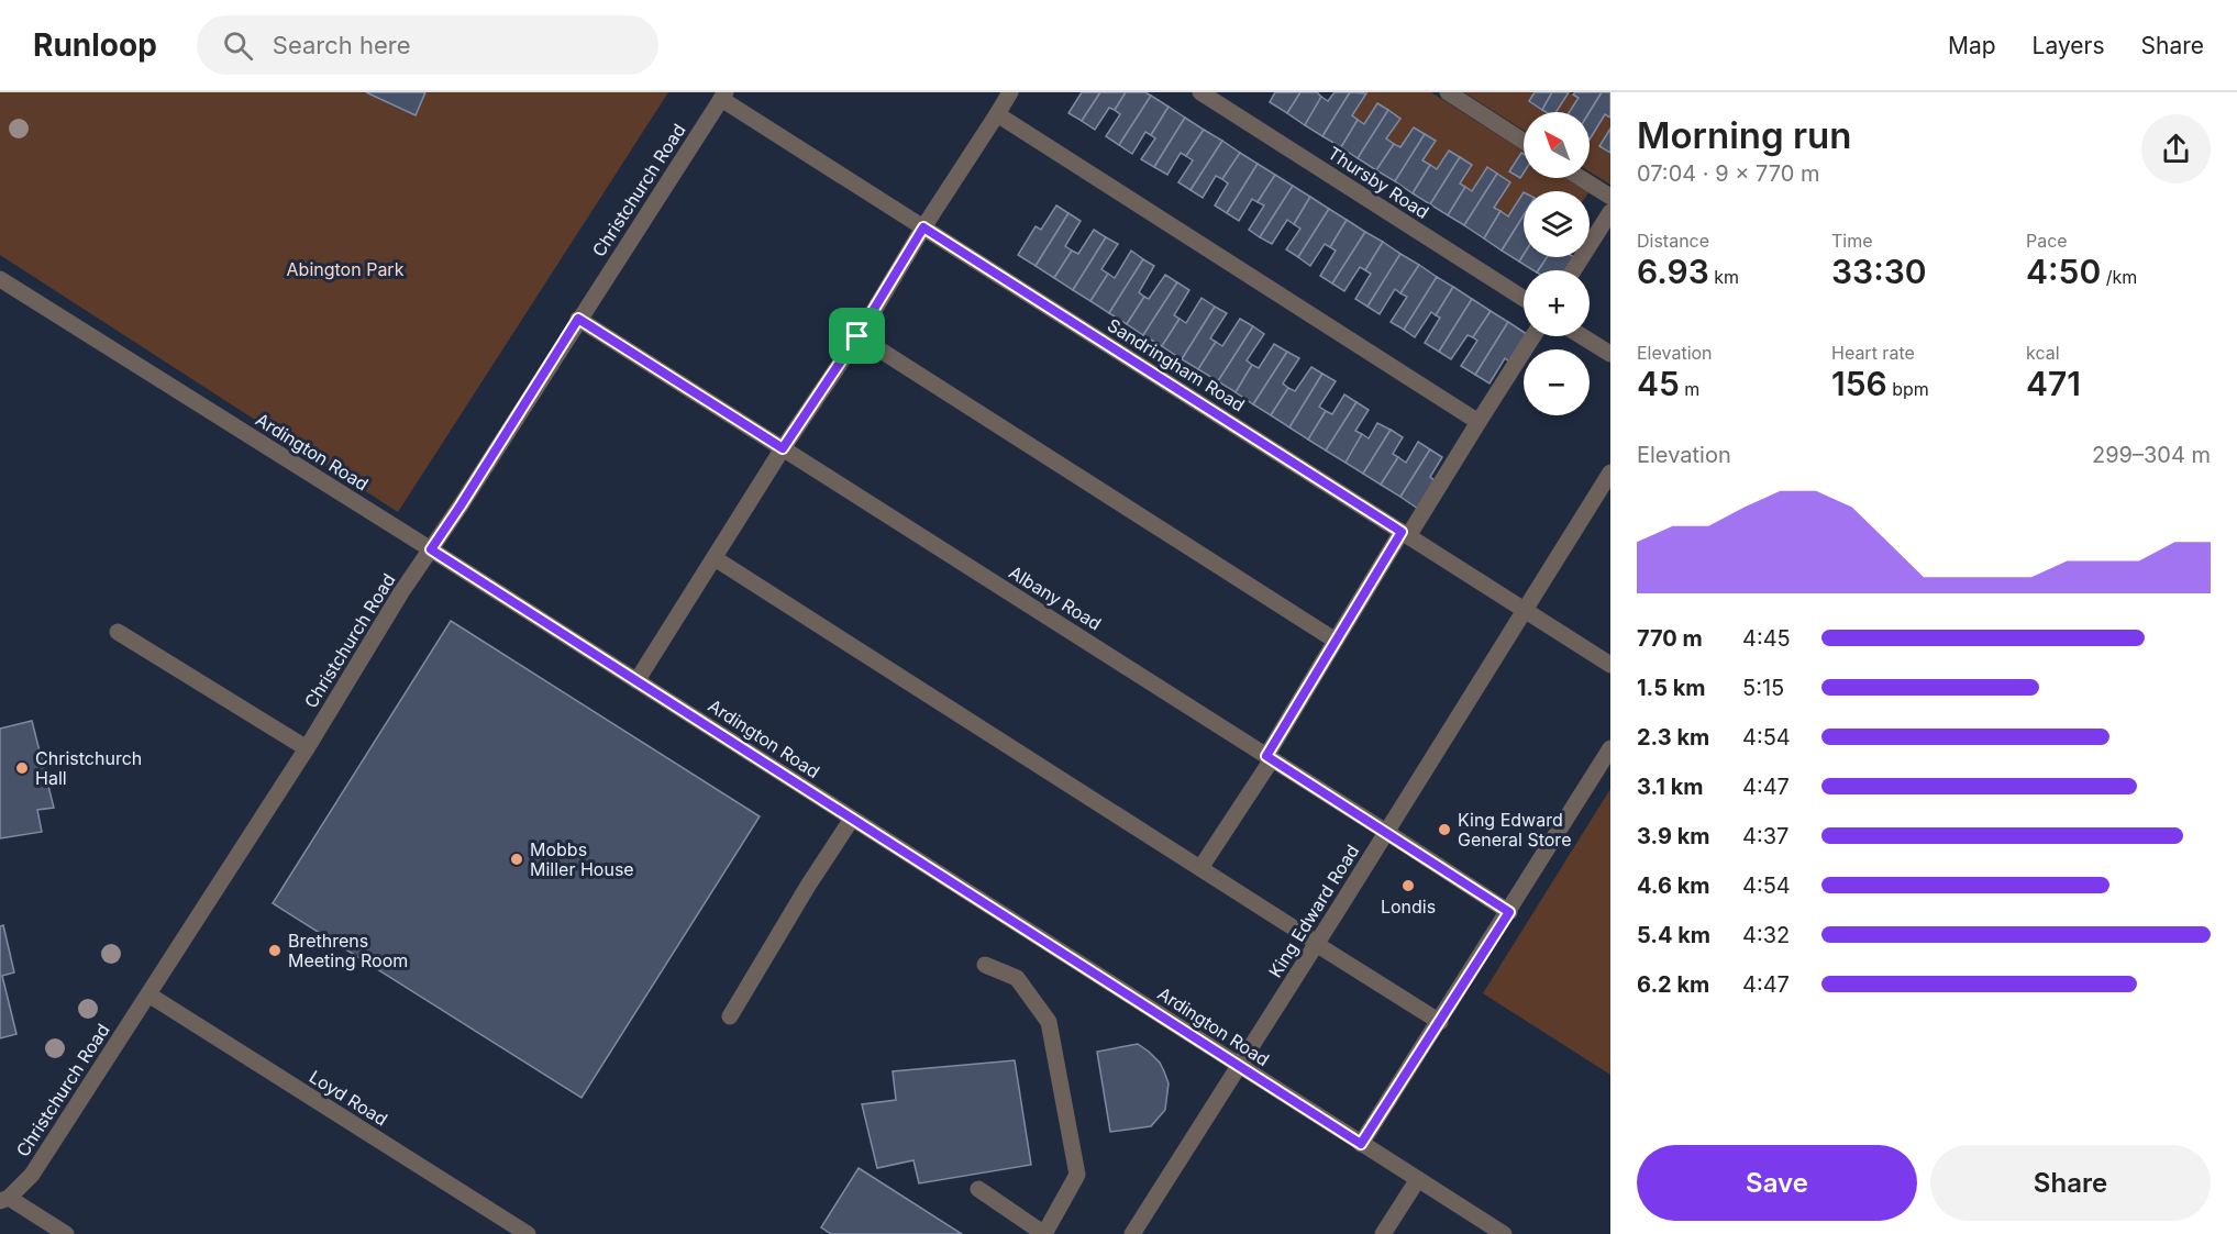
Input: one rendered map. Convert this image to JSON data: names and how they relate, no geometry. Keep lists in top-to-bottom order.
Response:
{
  "streets": {
    "street": [
      "Thursby Road",
      "Christchurch Road",
      "Sandringham Road",
      "Ardington Road",
      "Albany Road",
      "King Edward Road",
      "Loyd Road"
    ]
  },
  "crossings": [
    ["Christchurch Road", "Sandringham Road"],
    ["Christchurch Road", "Ardington Road"],
    ["Christchurch Road", "Albany Road"],
    ["Christchurch Road", "Loyd Road"],
    ["Sandringham Road", "King Edward Road"],
    ["Ardington Road", "King Edward Road"],
    ["Albany Road", "King Edward Road"]
  ],
  "parks": ["Abington Park"],
  "places": [
    "Christchurch Hall",
    "King Edward General Store",
    "Mobbs Miller House",
    "Londis",
    "Brethrens Meeting Room"
  ],
  "north": "top left",
  "page": {
    "header": "Runloop",
    "search": "Search here",
    "nav": ["Map", "Layers", "Share"],
    "heading": ["Morning run", "07:04 · 9 × 770 m"],
    "map_buttons": ["+", "−"],
    "stats": [
      ["Distance", "6.93 km"],
      ["Time", "33:30"],
      ["Pace", "4:50 /km"],
      ["Elevation", "45 m"],
      ["Heart rate", "156 bpm"],
      ["kcal", "471"]
    ],
    "chart": ["Elevation", "299–304 m"],
    "list": [
      {
        "name": "770 m",
        "note": "4:45"
      },
      {
        "name": "1.5 km",
        "note": "5:15"
      },
      {
        "name": "2.3 km",
        "note": "4:54"
      },
      {
        "name": "3.1 km",
        "note": "4:47"
      },
      {
        "name": "3.9 km",
        "note": "4:37"
      },
      {
        "name": "4.6 km",
        "note": "4:54"
      },
      {
        "name": "5.4 km",
        "note": "4:32"
      },
      {
        "name": "6.2 km",
        "note": "4:47"
      }
    ],
    "buttons": ["Save", "Share"]
  }
}
